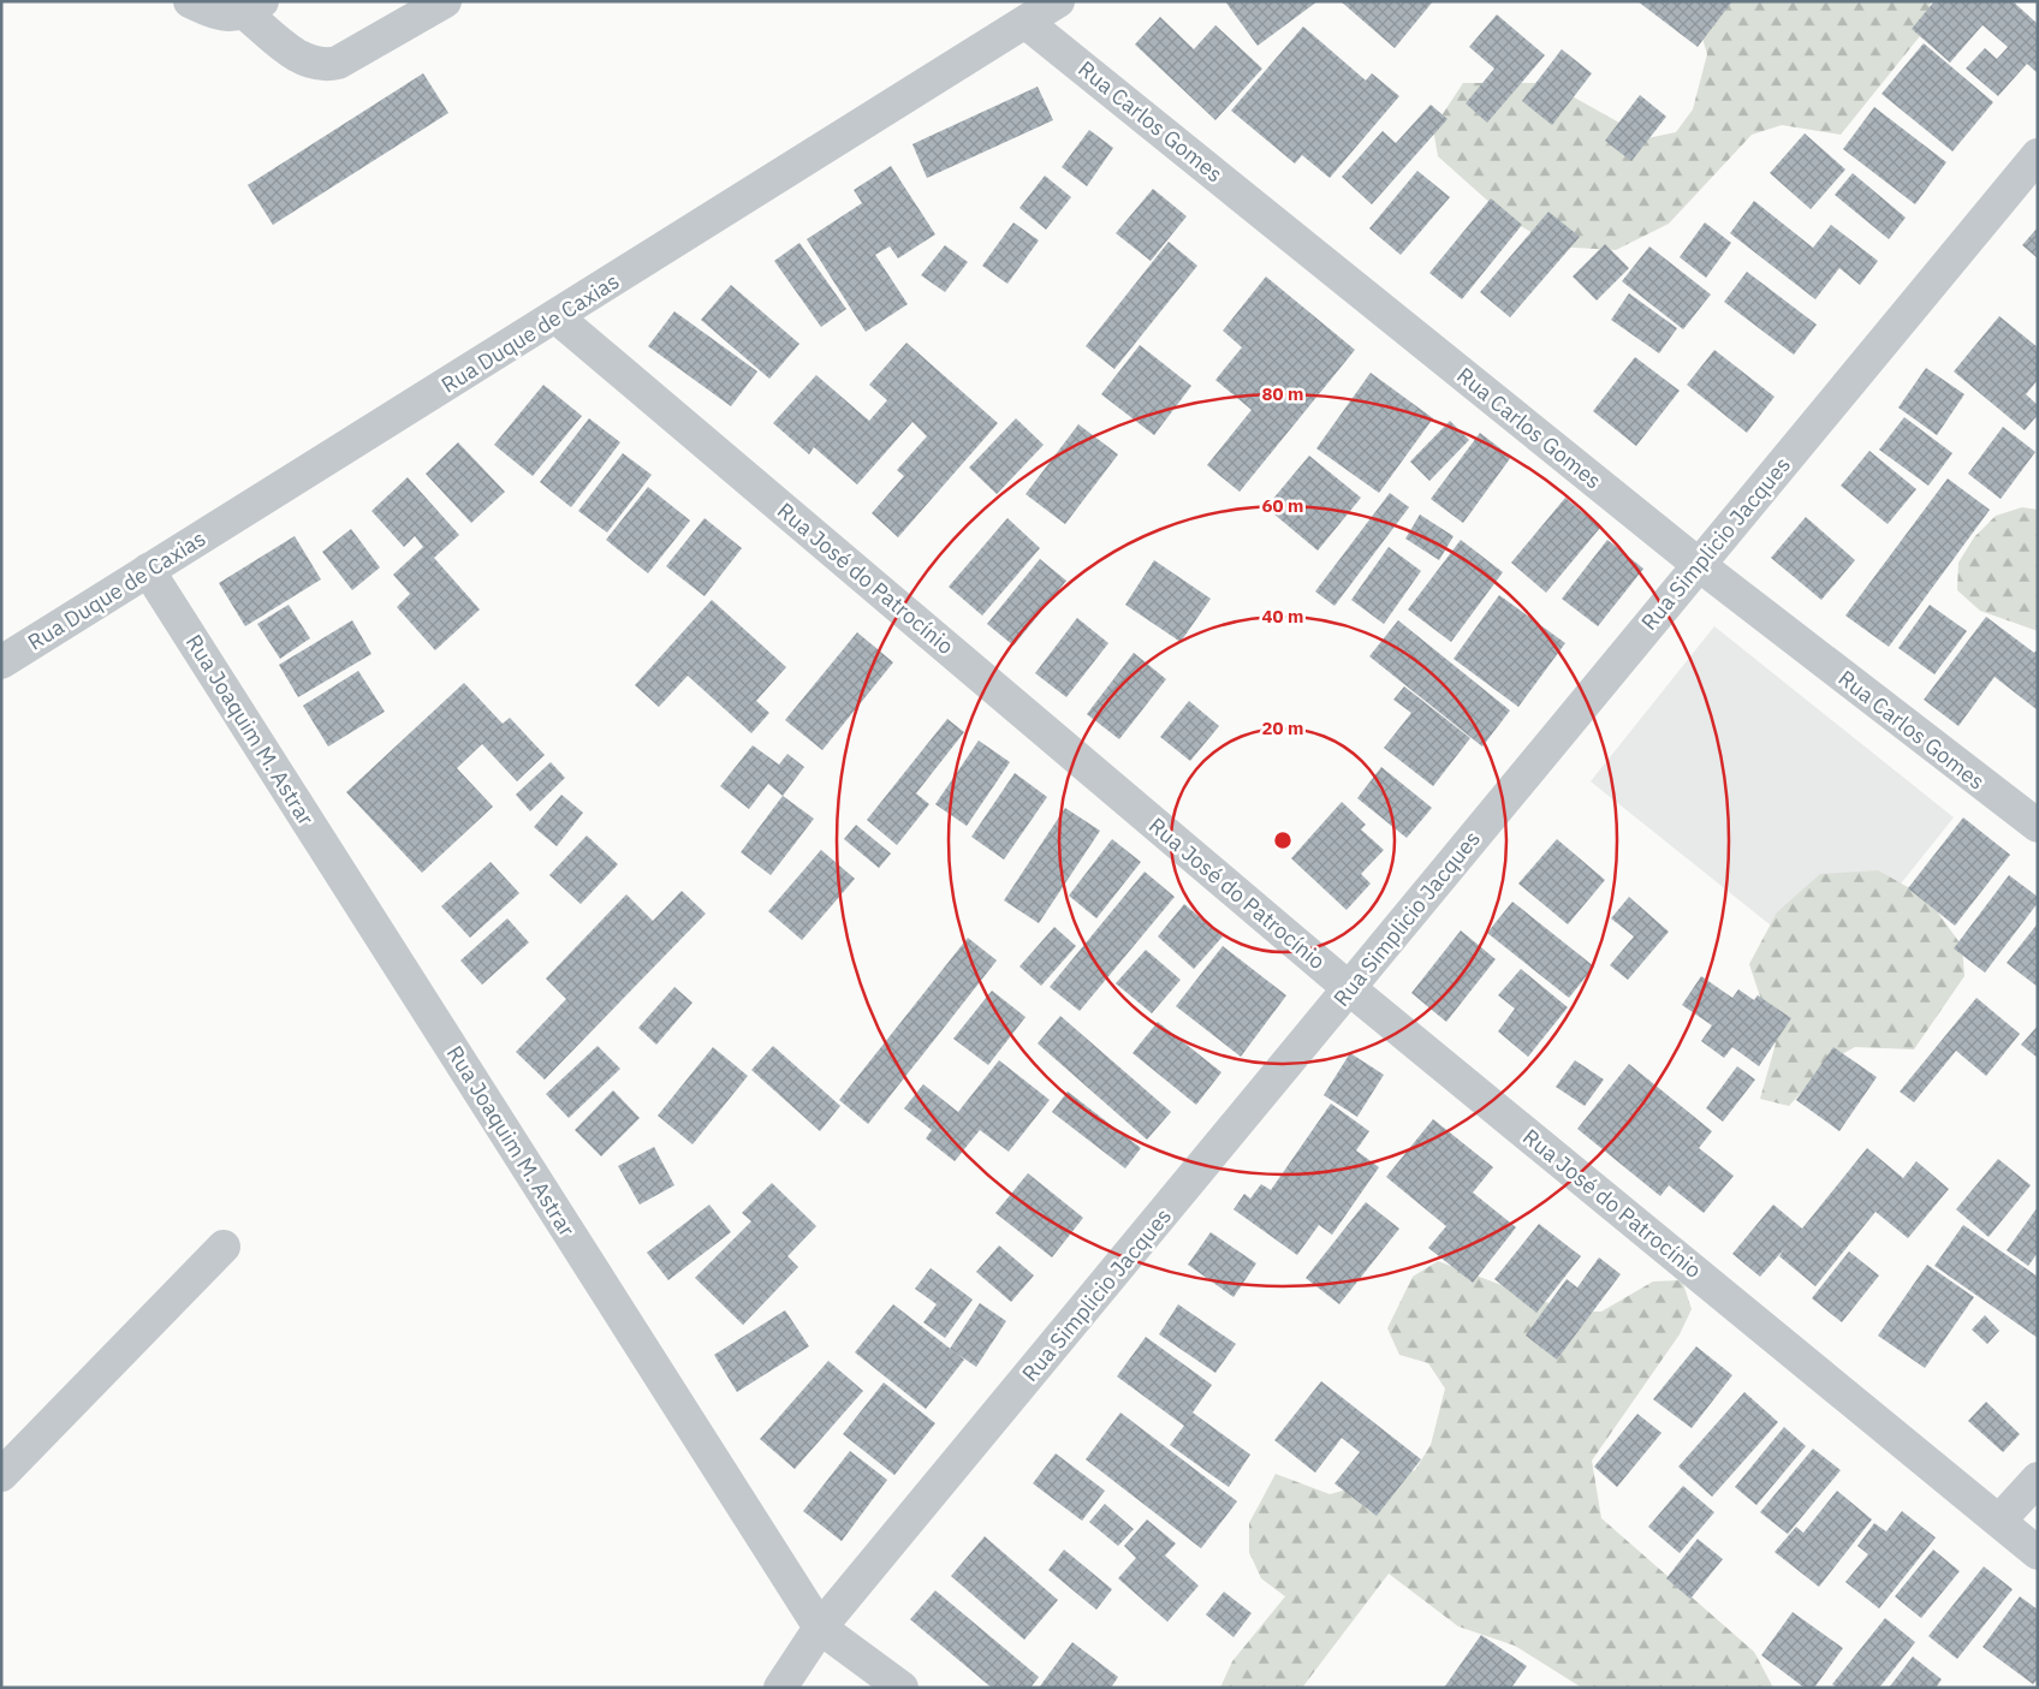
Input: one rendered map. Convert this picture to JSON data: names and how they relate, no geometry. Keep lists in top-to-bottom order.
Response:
{
  "streets": {
    "street": [
      "Rua Carlos Gomes",
      "Rua Duque de Caxias",
      "Rua Simplicio Jacques",
      "Rua José do Patrocínio",
      "Rua Joaquim M. Astrar"
    ]
  },
  "crossings": [
    ["Rua Carlos Gomes", "Rua Duque de Caxias"],
    ["Rua Carlos Gomes", "Rua Simplicio Jacques"],
    ["Rua Duque de Caxias", "Rua José do Patrocínio"],
    ["Rua Duque de Caxias", "Rua Joaquim M. Astrar"],
    ["Rua Simplicio Jacques", "Rua José do Patrocínio"],
    ["Rua Simplicio Jacques", "Rua Joaquim M. Astrar"]
  ],
  "rings": [
    "80 m",
    "60 m",
    "40 m",
    "20 m"
  ]
}
